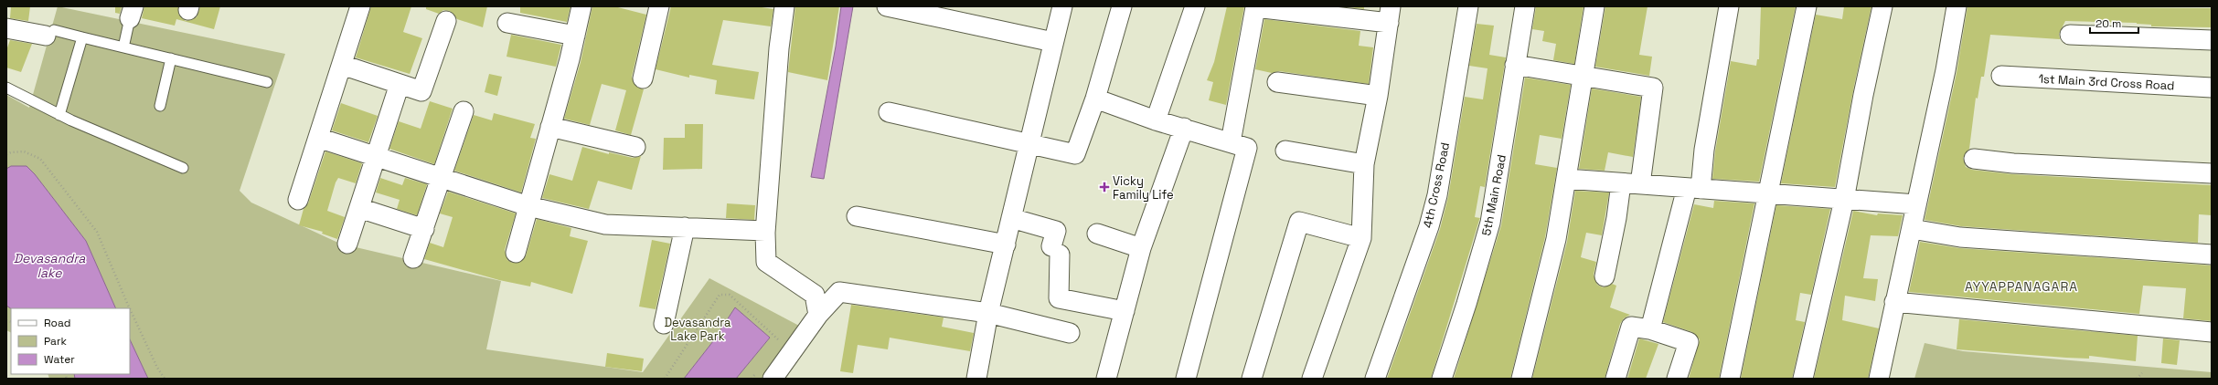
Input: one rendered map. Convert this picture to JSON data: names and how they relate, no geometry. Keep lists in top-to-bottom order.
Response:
{
  "streets": {
    "street": ["1st Main 3rd Cross Road", "4th Cross Road", "5th Main Road"]
  },
  "districts": ["AYYAPPANAGARA"],
  "water": ["Devasandra lake"],
  "parks": ["Devasandra Lake Park"],
  "places": {
    "health": ["Vicky Family Life"]
  },
  "legend": ["Road", "Park", "Water"],
  "scale_bar": "20 m"
}
